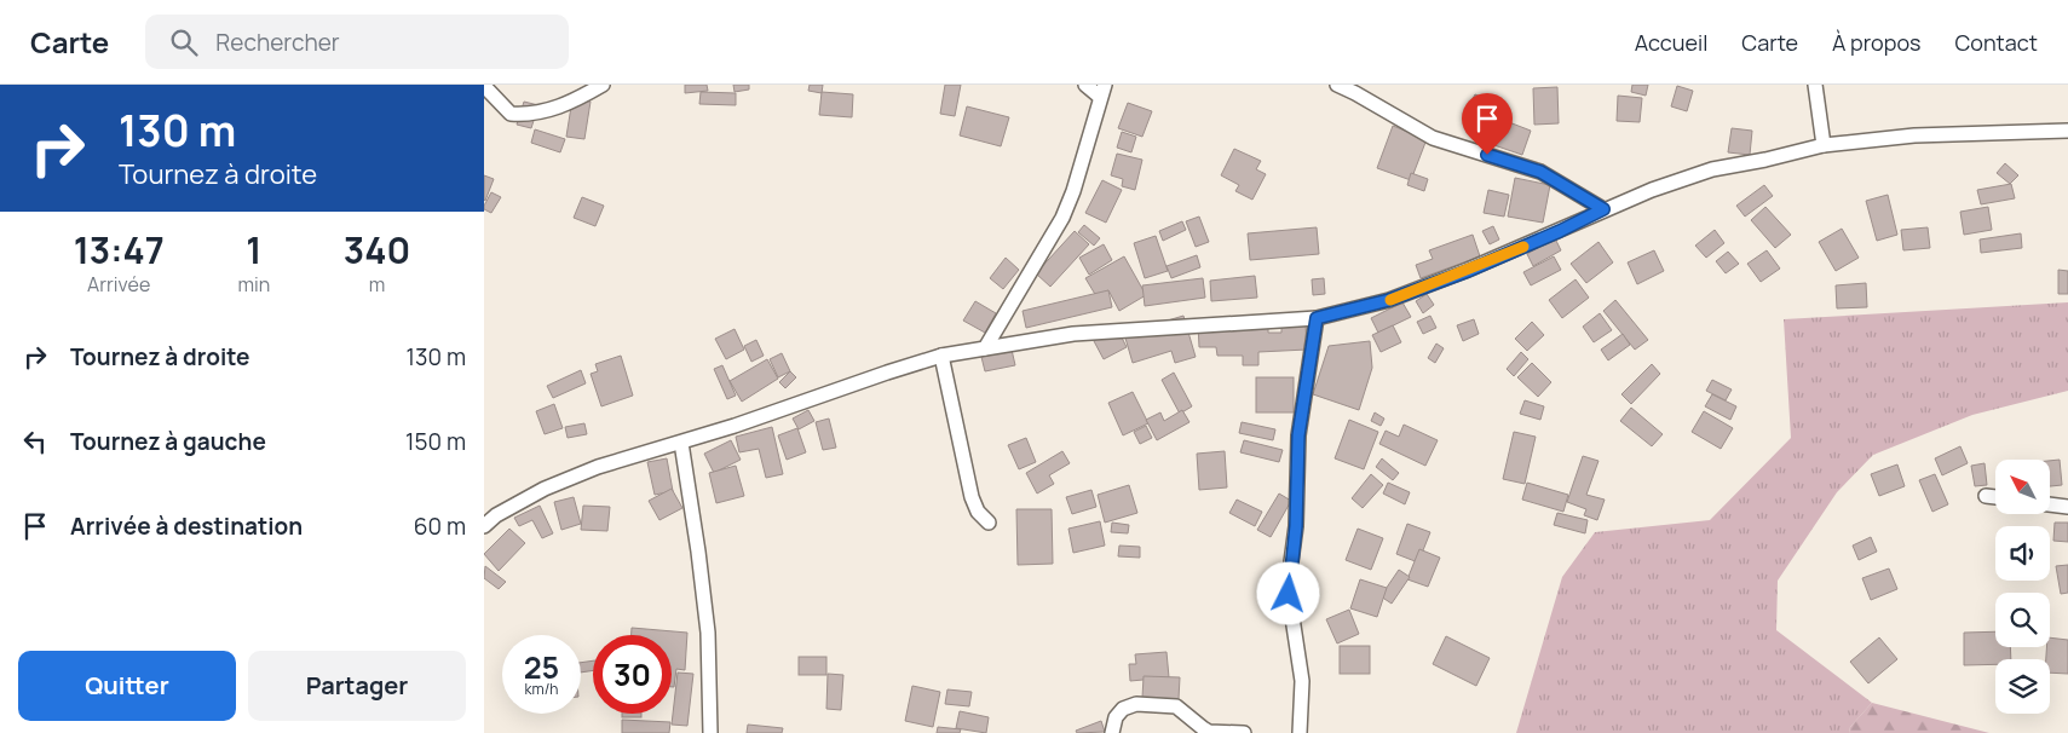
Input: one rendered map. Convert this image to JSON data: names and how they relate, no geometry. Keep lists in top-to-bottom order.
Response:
{
  "north": "top left",
  "page": {
    "header": "Carte",
    "search": "Rechercher",
    "nav": [
      "Accueil",
      "Carte",
      "À propos",
      "Contact"
    ],
    "turn": ["130 m", "Tournez à droite"],
    "eta": [
      "13:47",
      "Arrivée",
      "1",
      "min",
      "340",
      "m"
    ],
    "list": [
      {
        "name": "Tournez à droite",
        "value": "130 m"
      },
      {
        "name": "Tournez à gauche",
        "value": "150 m"
      },
      {
        "name": "Arrivée à destination",
        "value": "60 m"
      }
    ],
    "speed": "25 km/h",
    "limit": "30",
    "buttons": ["Quitter", "Partager"]
  }
}
